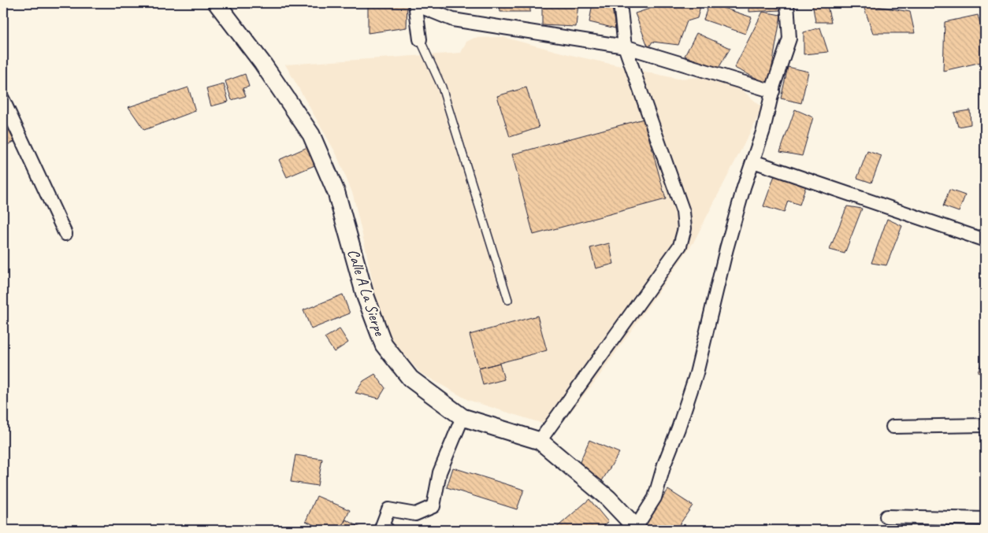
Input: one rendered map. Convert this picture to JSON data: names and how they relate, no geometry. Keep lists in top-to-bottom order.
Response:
{
  "streets": {
    "street": ["Calle A La Sierpe"]
  }
}
